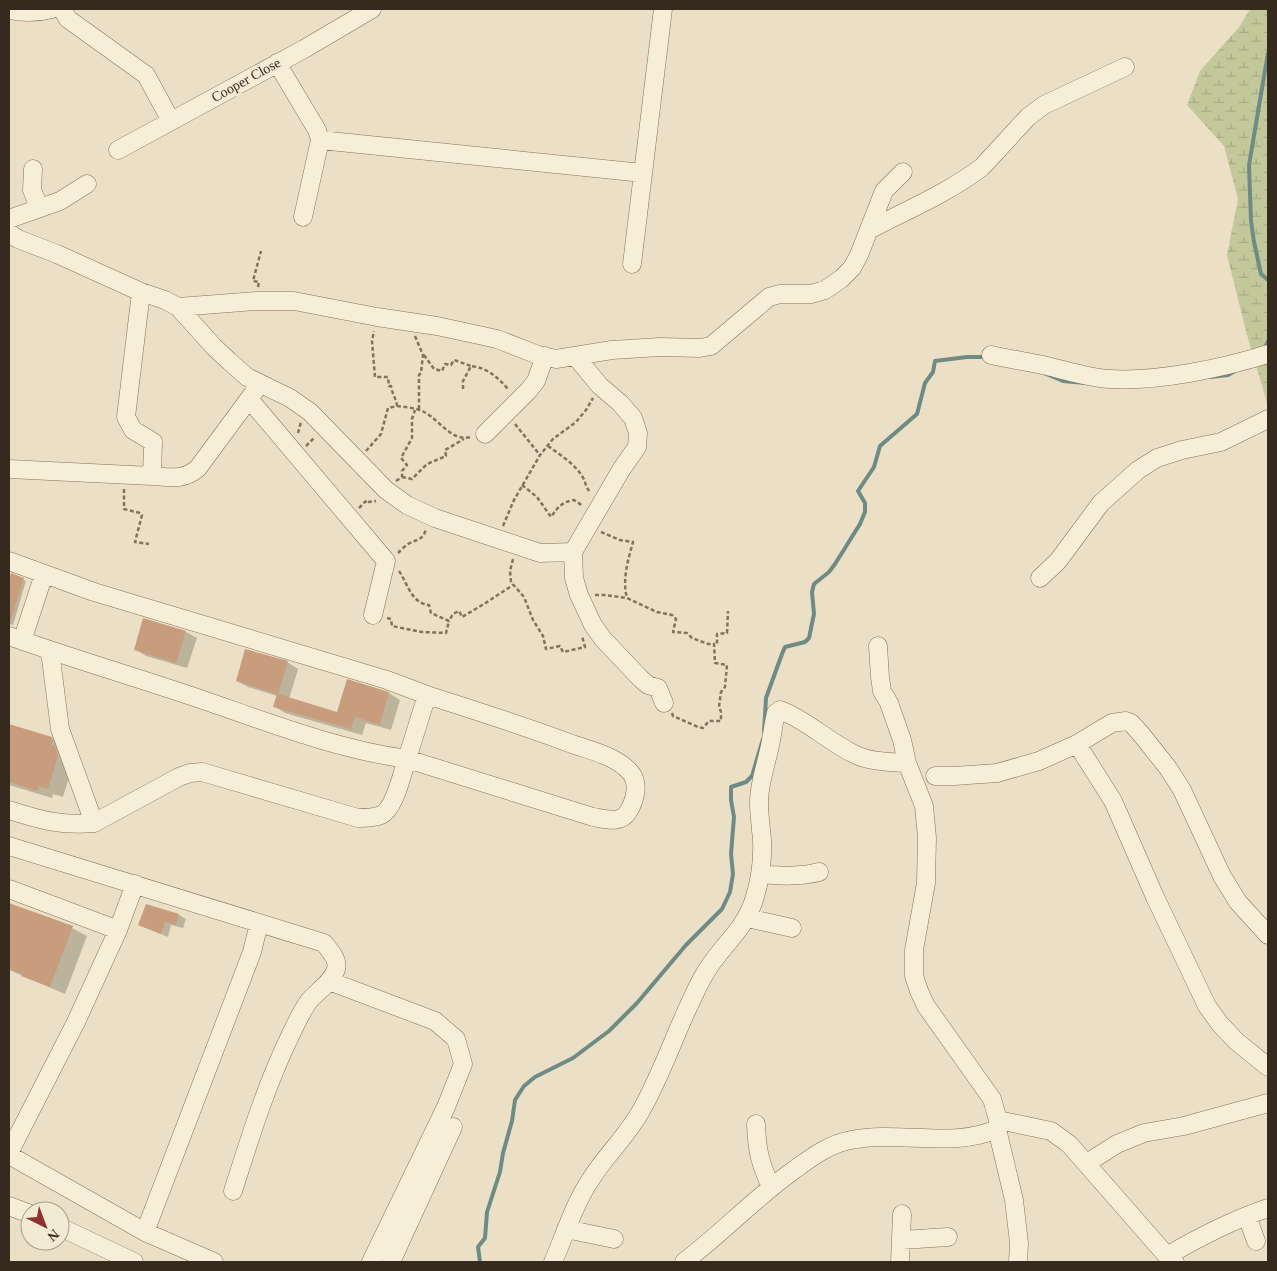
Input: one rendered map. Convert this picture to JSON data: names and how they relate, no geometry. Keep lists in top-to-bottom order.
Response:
{
  "streets": {
    "street": ["Cooper Close"]
  },
  "north": "bottom right"
}
